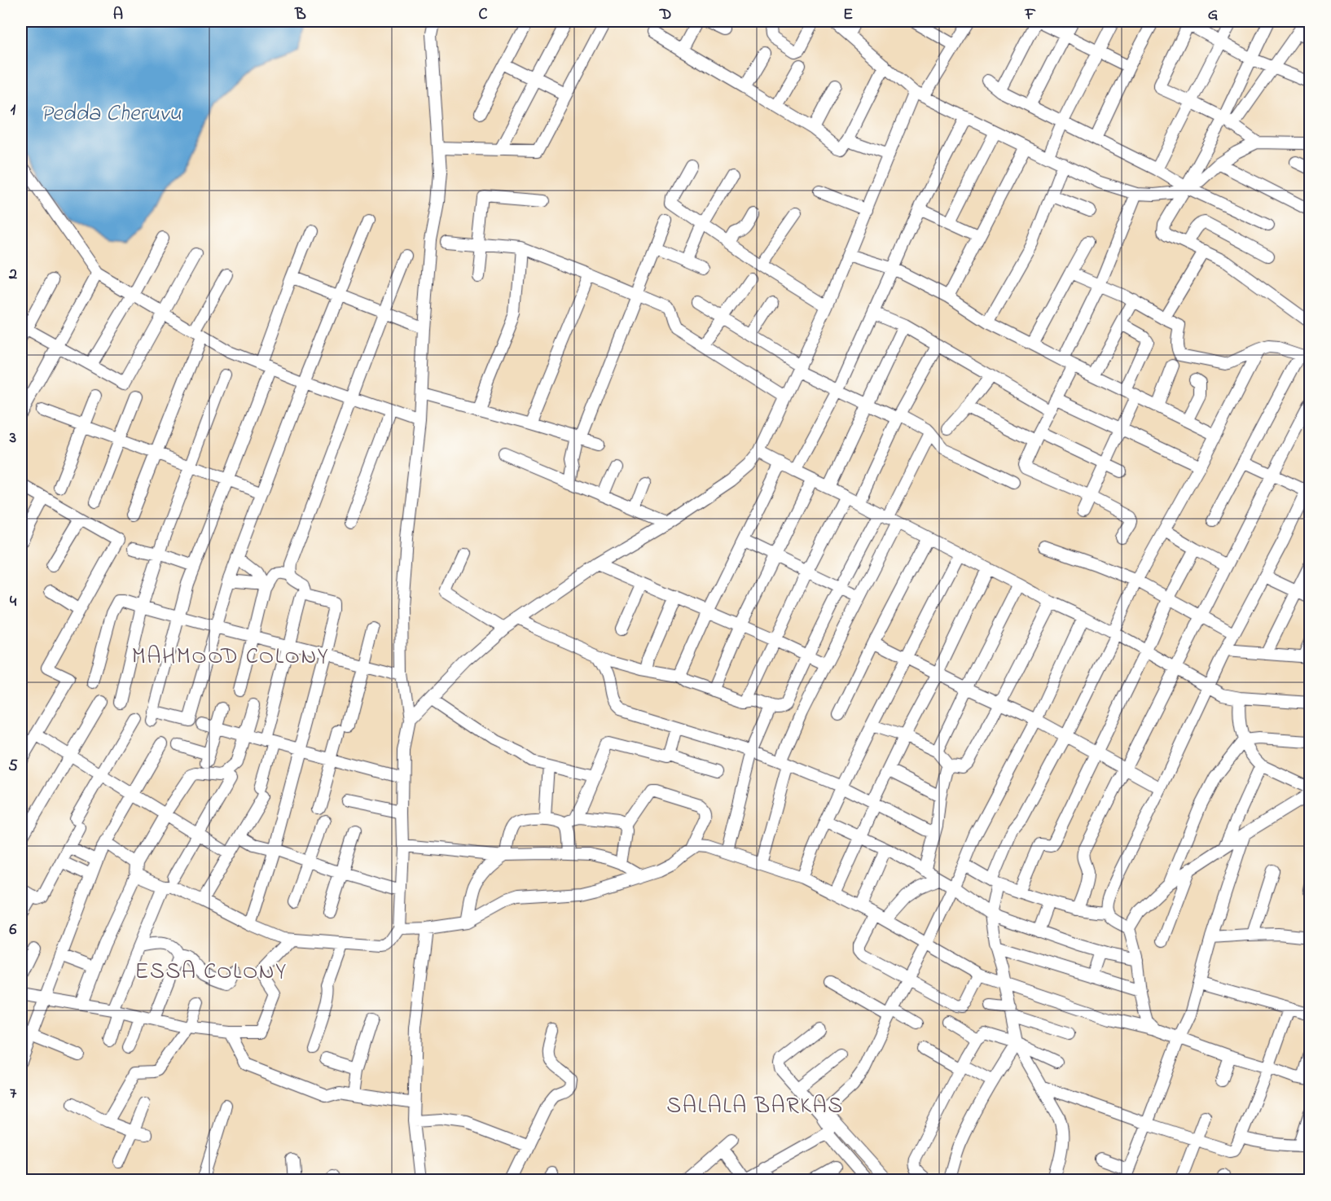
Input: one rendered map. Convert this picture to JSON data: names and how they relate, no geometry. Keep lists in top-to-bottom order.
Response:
{
  "districts": ["MAHMOOD COLONY", "ESSA COLONY", "SALALA BARKAS"],
  "water": ["Pedda Cheruvu"],
  "grid": {
    "columns": [
      "A",
      "B",
      "C",
      "D",
      "E",
      "F",
      "G"
    ],
    "rows": [
      "1",
      "2",
      "3",
      "4",
      "5",
      "6",
      "7"
    ]
  }
}
